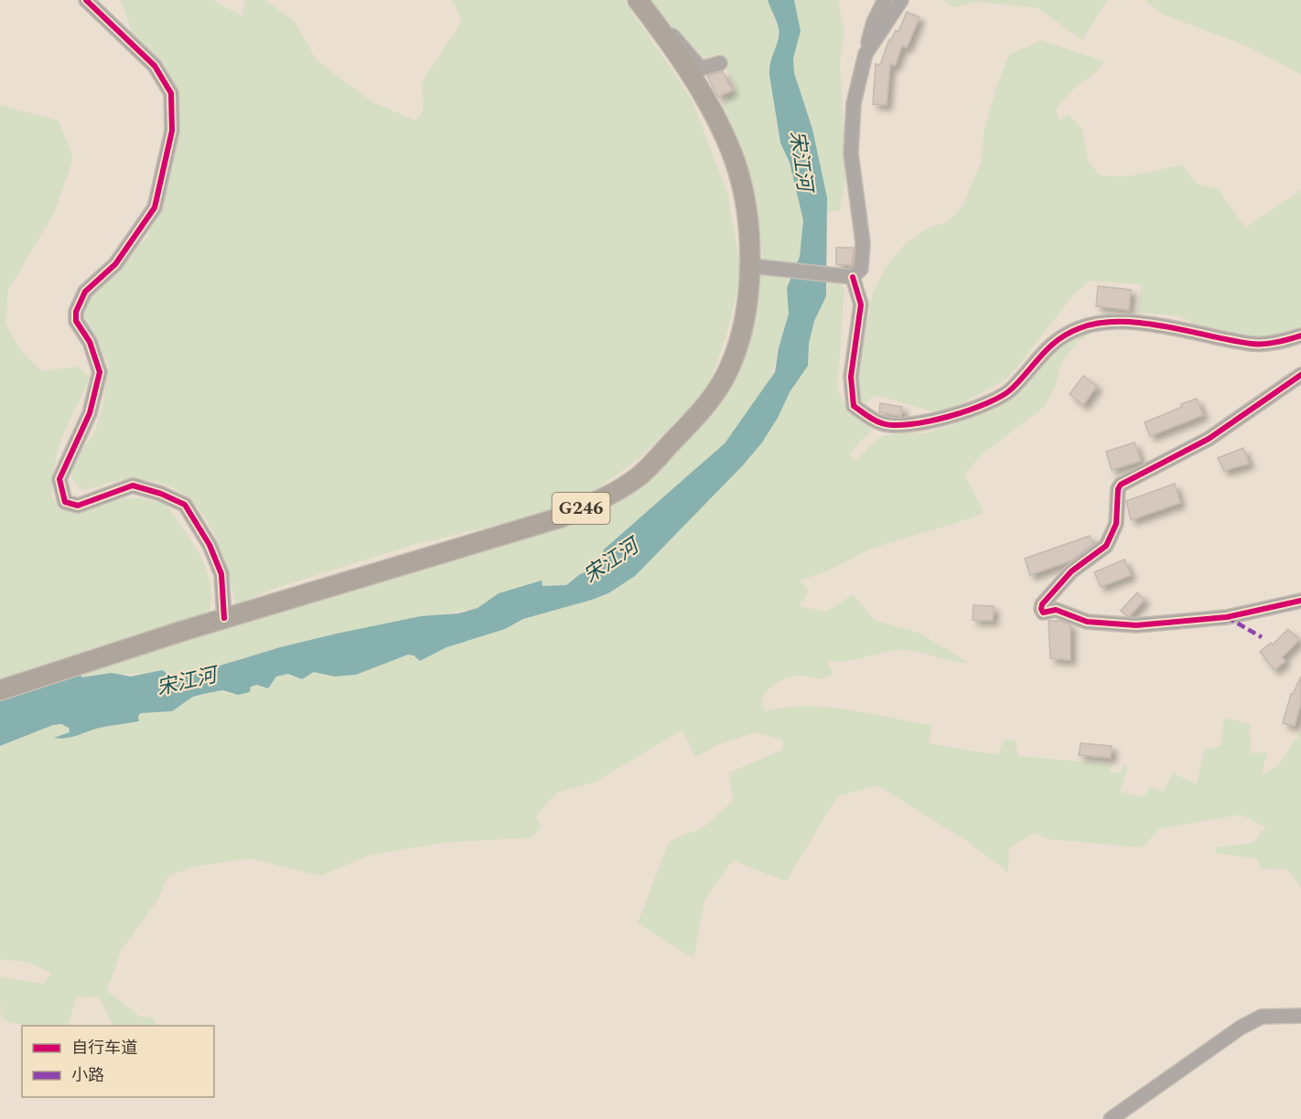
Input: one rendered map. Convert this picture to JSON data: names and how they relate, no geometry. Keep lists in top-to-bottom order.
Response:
{
  "streets": {
    "highway": ["G246"]
  },
  "water": ["宋江河"],
  "legend": ["自行车道", "小路"]
}
